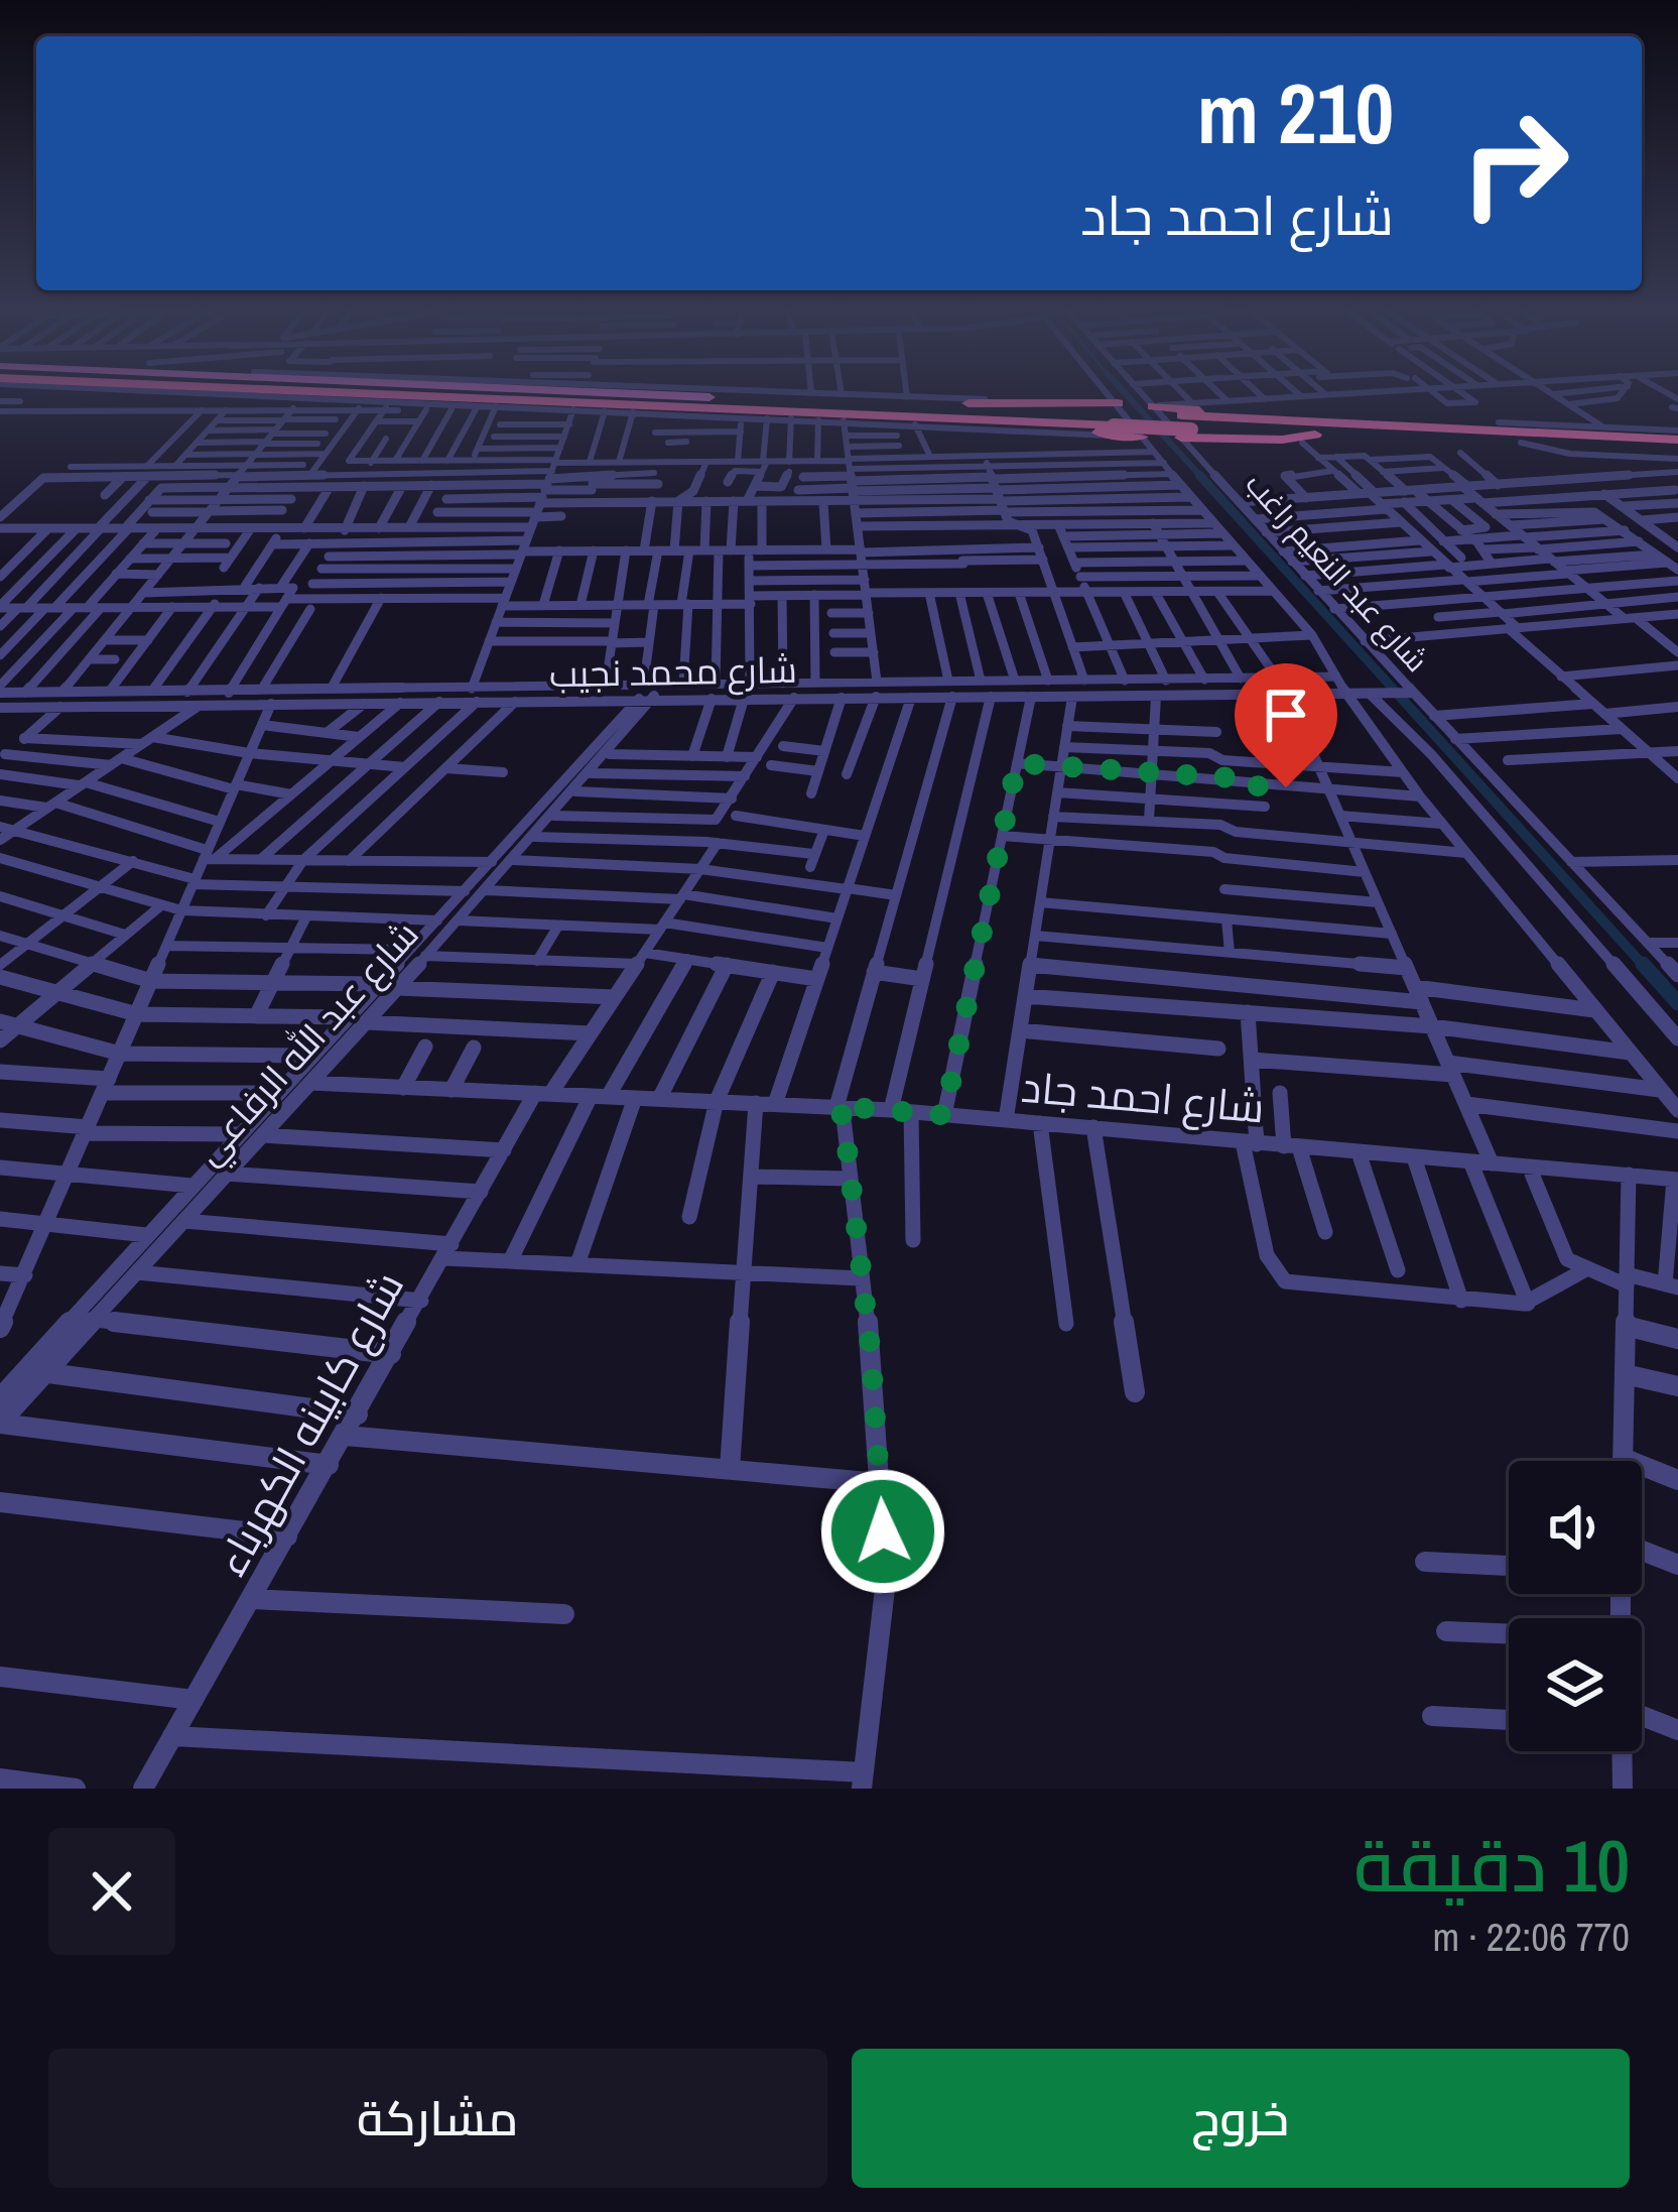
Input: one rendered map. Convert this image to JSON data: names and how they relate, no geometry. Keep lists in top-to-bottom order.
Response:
{
  "streets": {
    "street": [
      "شارع عبد النعيم راغب",
      "شارع محمد نجيب",
      "شارع عبد الله الرفاعي",
      "شارع احمد جاد",
      "شارع كابينه الكهرباء"
    ]
  },
  "crossings": [
    ["شارع عبد النعيم راغب", "شارع محمد نجيب"],
    ["شارع محمد نجيب", "شارع عبد الله الرفاعي"],
    ["شارع عبد الله الرفاعي", "شارع احمد جاد"],
    ["شارع احمد جاد", "شارع كابينه الكهرباء"]
  ],
  "page": {
    "turn": ["210 m", "شارع احمد جاد"],
    "heading": ["10 دقيقة", "770 m · 22:06"],
    "buttons": ["خروج", "مشاركة"]
  }
}
